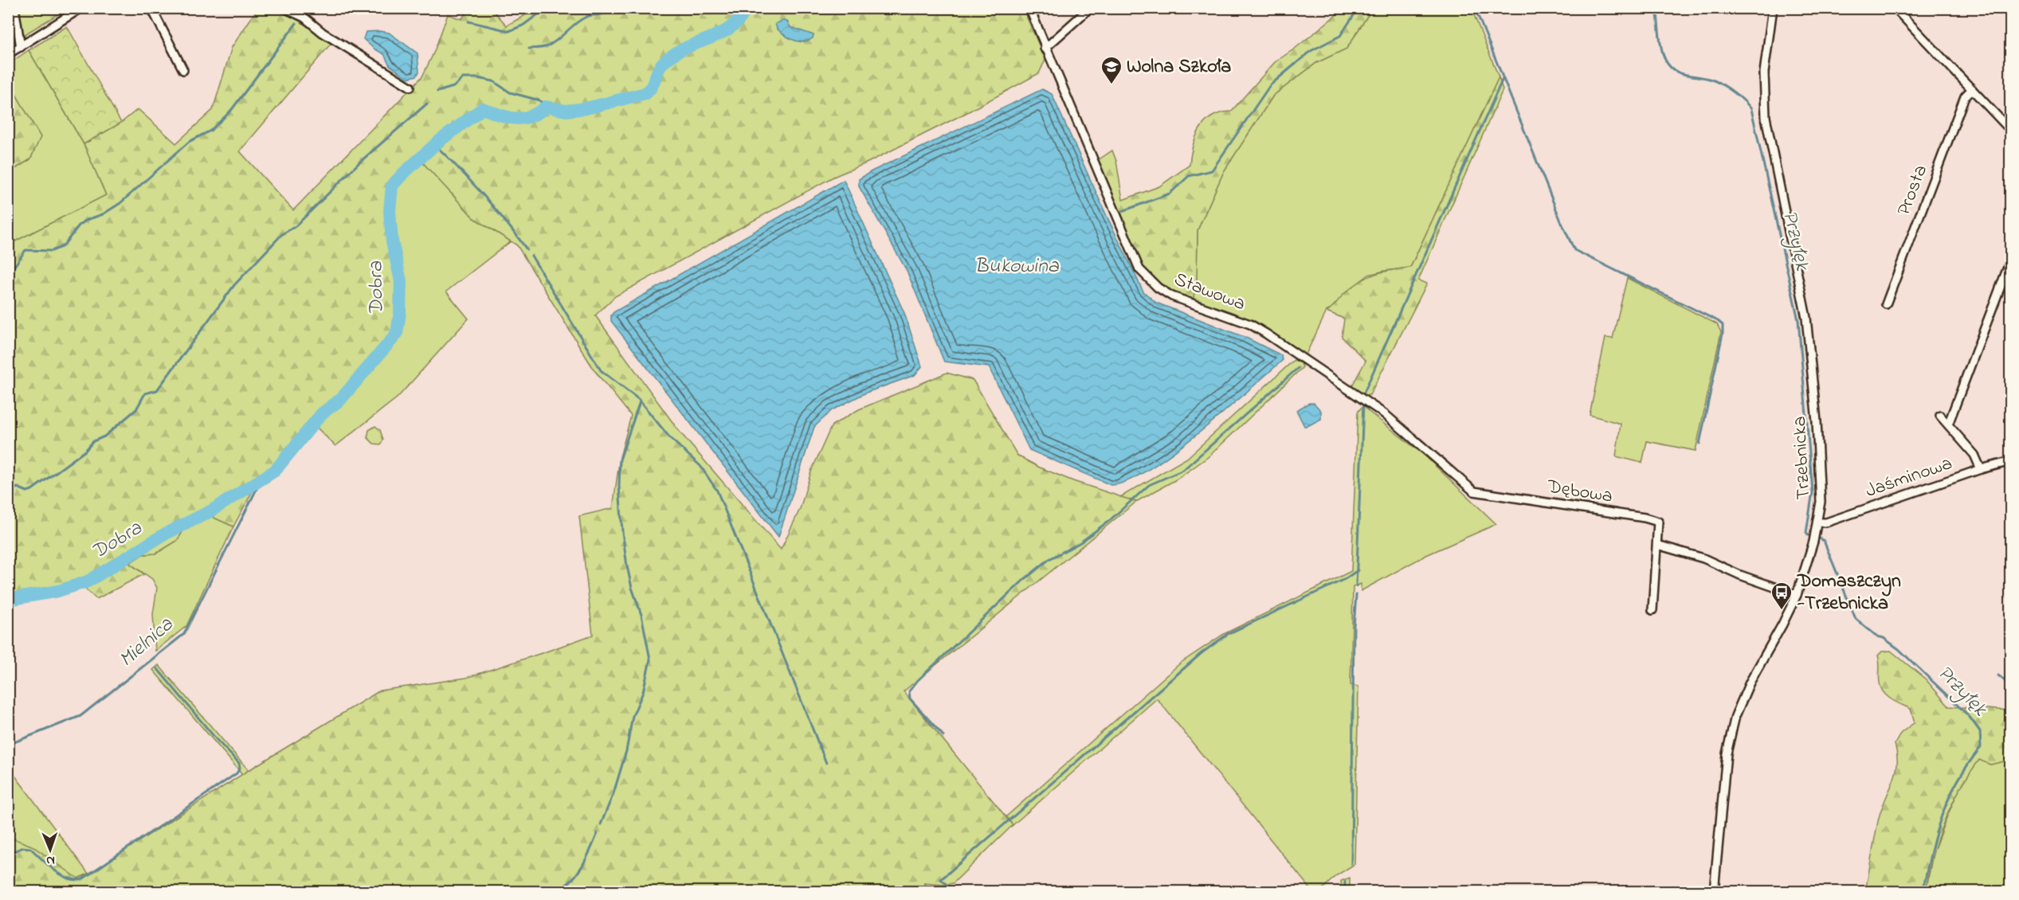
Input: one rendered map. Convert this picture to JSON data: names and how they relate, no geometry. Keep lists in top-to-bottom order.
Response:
{
  "streets": {
    "street": [
      "Prosta",
      "Stawowa",
      "Trzebnicka",
      "Jaśminowa",
      "Dębowa"
    ]
  },
  "crossings": [
    ["Stawowa", "Dębowa"],
    ["Trzebnicka", "Jaśminowa"]
  ],
  "water": [
    "Przyłęk",
    "Bukowina",
    "Dobra",
    "Mielnica"
  ],
  "places": {
    "school or university": ["Wolna Szkoła"],
    "bus stop": ["Domaszczyn -Trzebnicka"]
  },
  "north": "bottom"
}
